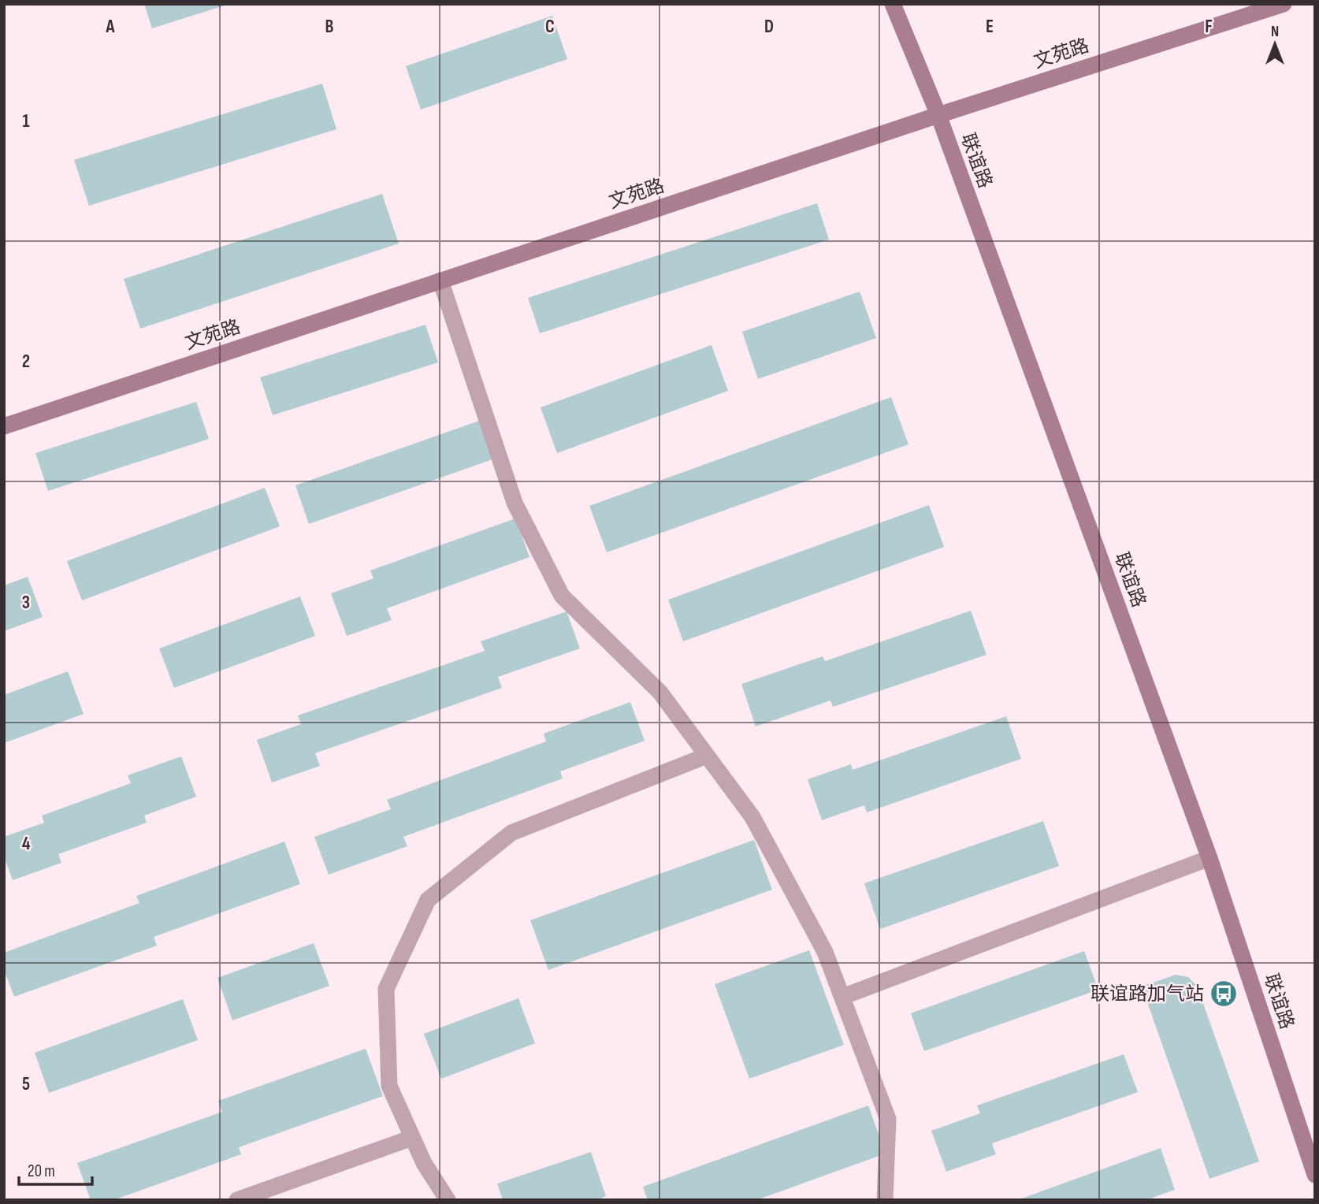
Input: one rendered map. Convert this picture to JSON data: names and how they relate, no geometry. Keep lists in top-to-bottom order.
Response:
{
  "streets": {
    "street": ["文苑路", "联谊路"]
  },
  "crossings": [
    ["文苑路", "联谊路"]
  ],
  "places": {
    "bus stop": ["联谊路加气站"]
  },
  "scale_bar": "20 m",
  "north": "top",
  "grid": {
    "columns": [
      "A",
      "B",
      "C",
      "D",
      "E",
      "F"
    ],
    "rows": [
      "1",
      "2",
      "3",
      "4",
      "5"
    ]
  }
}
